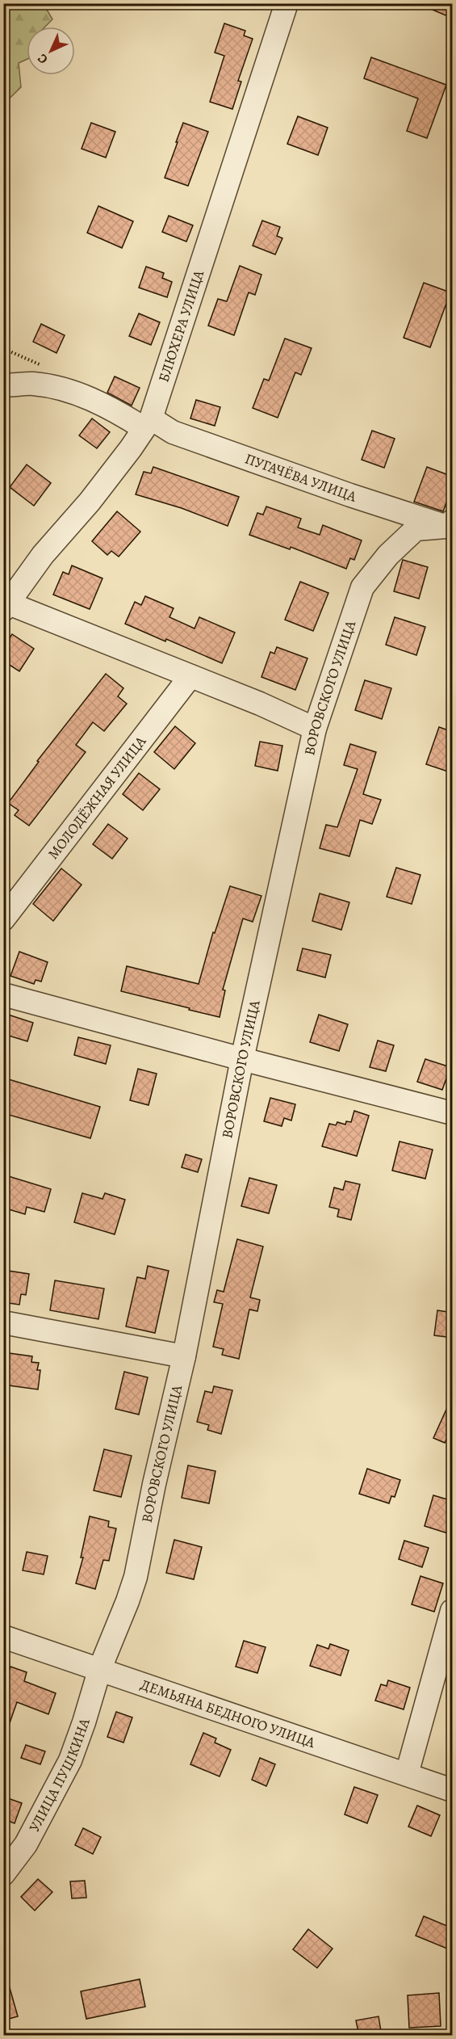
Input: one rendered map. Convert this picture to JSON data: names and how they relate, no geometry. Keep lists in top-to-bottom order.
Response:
{
  "streets": {
    "street": [
      "БЛЮХЕРА УЛИЦА",
      "ПУГАЧЁВА УЛИЦА",
      "ВОРОВСКОГО УЛИЦА",
      "МОЛОДЁЖНАЯ УЛИЦА",
      "ДЕМЬЯНА БЕДНОГО УЛИЦА",
      "УЛИЦА ПУШКИНА"
    ]
  },
  "crossings": [
    ["БЛЮХЕРА УЛИЦА", "ПУГАЧЁВА УЛИЦА"],
    ["ПУГАЧЁВА УЛИЦА", "ВОРОВСКОГО УЛИЦА"],
    ["ВОРОВСКОГО УЛИЦА", "ДЕМЬЯНА БЕДНОГО УЛИЦА"],
    ["ВОРОВСКОГО УЛИЦА", "УЛИЦА ПУШКИНА"],
    ["ДЕМЬЯНА БЕДНОГО УЛИЦА", "УЛИЦА ПУШКИНА"]
  ],
  "north": "bottom left"
}
